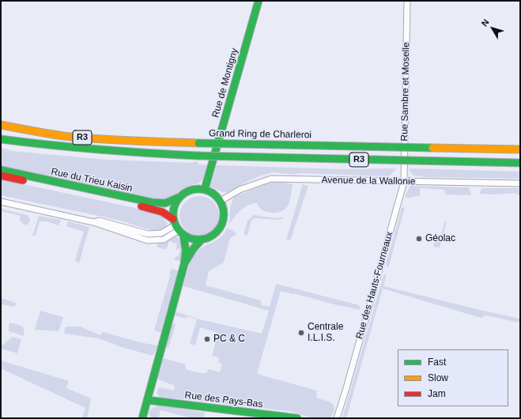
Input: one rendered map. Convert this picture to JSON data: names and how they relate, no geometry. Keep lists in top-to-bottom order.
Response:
{
  "streets": {
    "main road": [
      "Rue de Montigny",
      "Grand Ring de Charleroi",
      "R3",
      "Rue du Trieu Kaisin",
      "Rue des Pays-Bas"
    ],
    "street": ["Rue Sambre et Moselle", "Avenue de la Wallonie", "Rue des Hauts-Fourneaux"]
  },
  "crossings": [
    ["Rue de Montigny", "Rue du Trieu Kaisin"],
    ["Rue de Montigny", "Avenue de la Wallonie"],
    ["Rue Sambre et Moselle", "Avenue de la Wallonie"],
    ["Rue Sambre et Moselle", "Rue des Hauts-Fourneaux"],
    ["Rue du Trieu Kaisin", "Avenue de la Wallonie"],
    ["Avenue de la Wallonie", "Rue des Hauts-Fourneaux"]
  ],
  "places": ["Géolac", "Centrale I.L.I.S.", "PC & C"],
  "legend": ["Fast", "Slow", "Jam"],
  "north": "top left"
}
